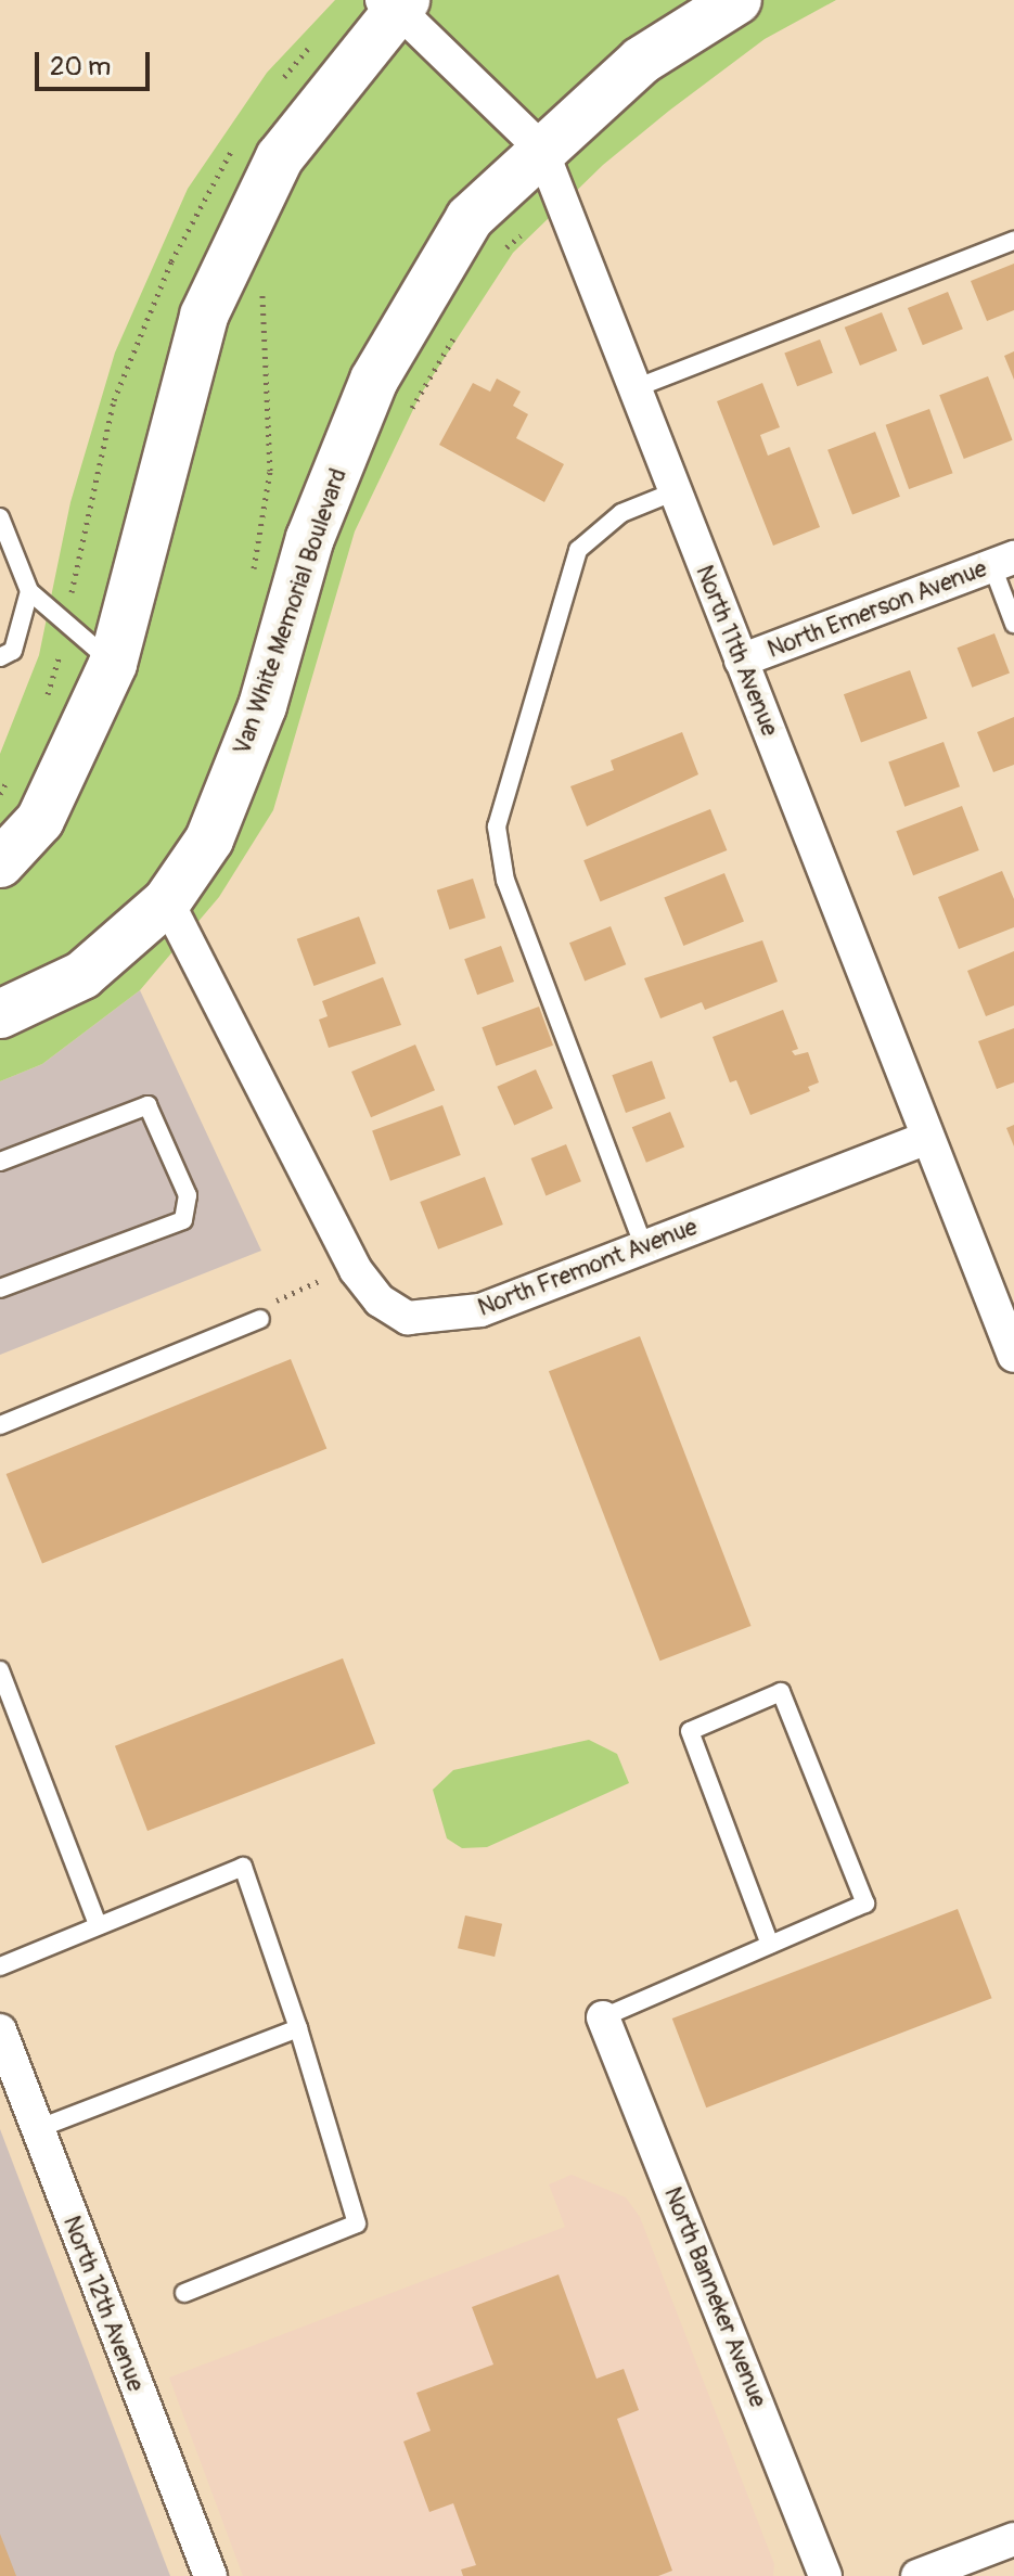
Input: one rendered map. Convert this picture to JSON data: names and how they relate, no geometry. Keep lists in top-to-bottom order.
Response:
{
  "streets": {
    "street": [
      "North Emerson Avenue",
      "Van White Memorial Boulevard",
      "North 11th Avenue",
      "North Fremont Avenue",
      "North Banneker Avenue",
      "North 12th Avenue"
    ]
  },
  "crossings": [
    ["North Emerson Avenue", "North 11th Avenue"],
    ["Van White Memorial Boulevard", "North 11th Avenue"],
    ["Van White Memorial Boulevard", "North Fremont Avenue"],
    ["North 11th Avenue", "North Fremont Avenue"]
  ],
  "scale_bar": "20 m"
}
